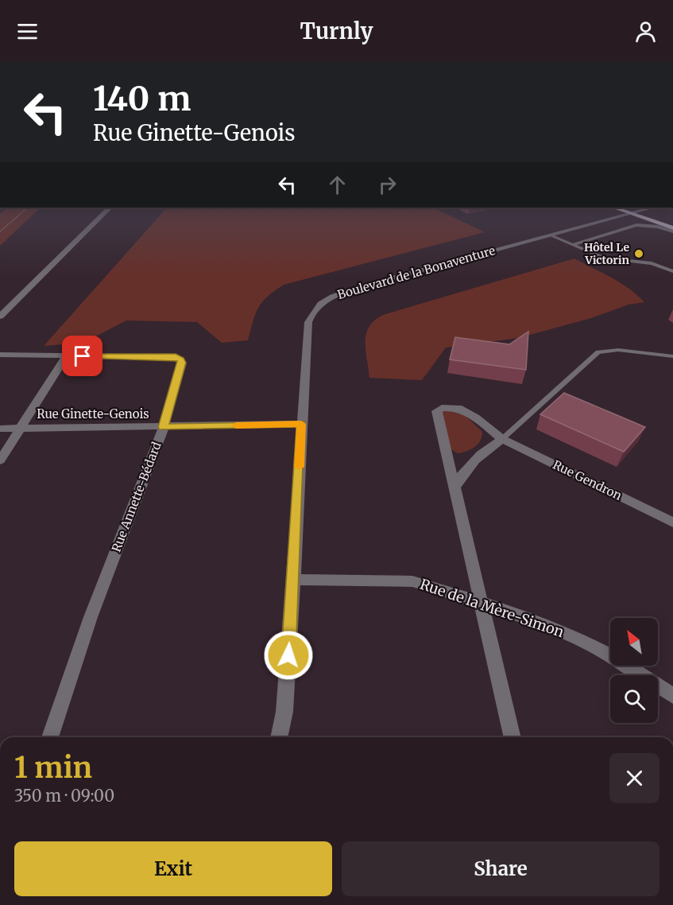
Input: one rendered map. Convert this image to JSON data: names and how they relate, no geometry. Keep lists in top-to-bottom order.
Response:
{
  "streets": {
    "street": [
      "Boulevard de la Bonaventure",
      "Rue Ginette-Genois",
      "Rue Gendron",
      "Rue Annette-Bédard",
      "Rue de la Mère-Simon"
    ]
  },
  "crossings": [
    ["Boulevard de la Bonaventure", "Rue Ginette-Genois"],
    ["Boulevard de la Bonaventure", "Rue de la Mère-Simon"],
    ["Rue Ginette-Genois", "Rue Annette-Bédard"]
  ],
  "places": ["Hôtel Le Victorin"],
  "north": "top left",
  "page": {
    "header": "Turnly",
    "turn": ["140 m", "Rue Ginette-Genois"],
    "heading": ["1 min", "350 m · 09:00"],
    "buttons": ["Exit", "Share"]
  }
}
